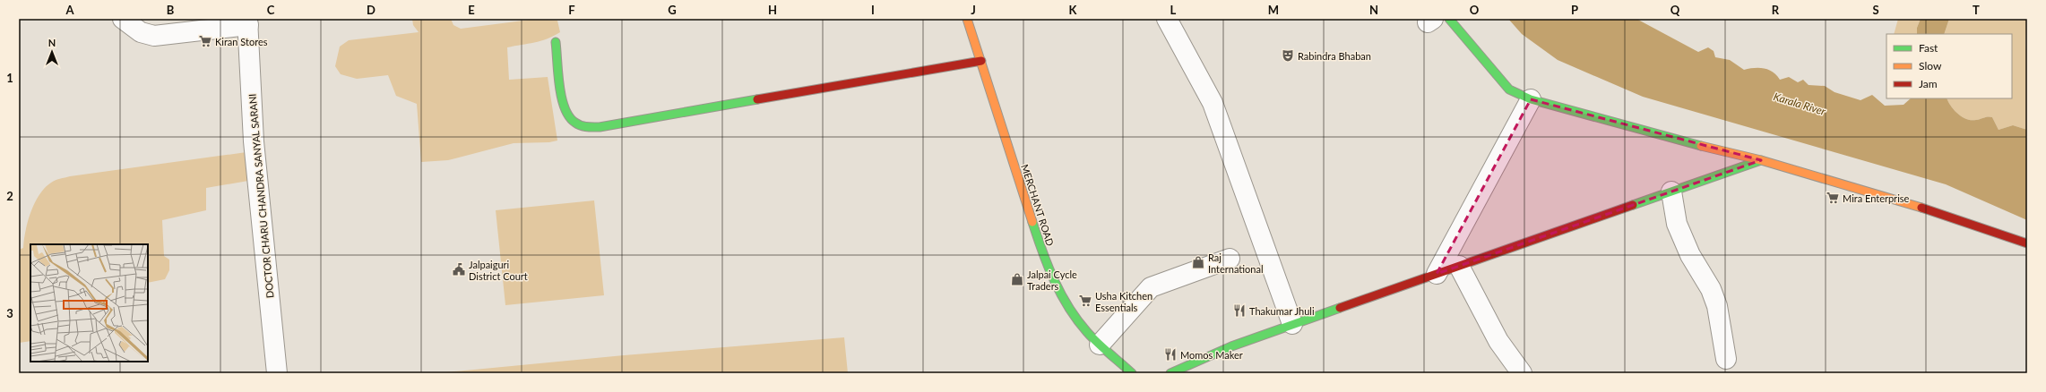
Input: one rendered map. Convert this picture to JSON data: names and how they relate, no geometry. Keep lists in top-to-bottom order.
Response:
{
  "streets": {
    "street": ["DOCTOR CHARU CHANDRA SANYAL SARANI", "MERCHANT ROAD"]
  },
  "water": ["Karala River"],
  "places": {
    "supermarket": ["Kiran Stores", "Mira Enterprise", "Usha Kitchen Essentials"],
    "theatre": ["Rabindra Bhaban"],
    "shop": ["Raj International", "Jalpai Cycle Traders"],
    "public building": ["Jalpaiguri District Court"],
    "restaurant": ["Thakumar Jhuli", "Momos Maker"]
  },
  "legend": ["Fast", "Slow", "Jam"],
  "north": "top",
  "grid": {
    "columns": [
      "A",
      "B",
      "C",
      "D",
      "E",
      "F",
      "G",
      "H",
      "I",
      "J",
      "K",
      "L",
      "M",
      "N",
      "O",
      "P",
      "Q",
      "R",
      "S",
      "T"
    ],
    "rows": ["1", "2", "3"]
  }
}
